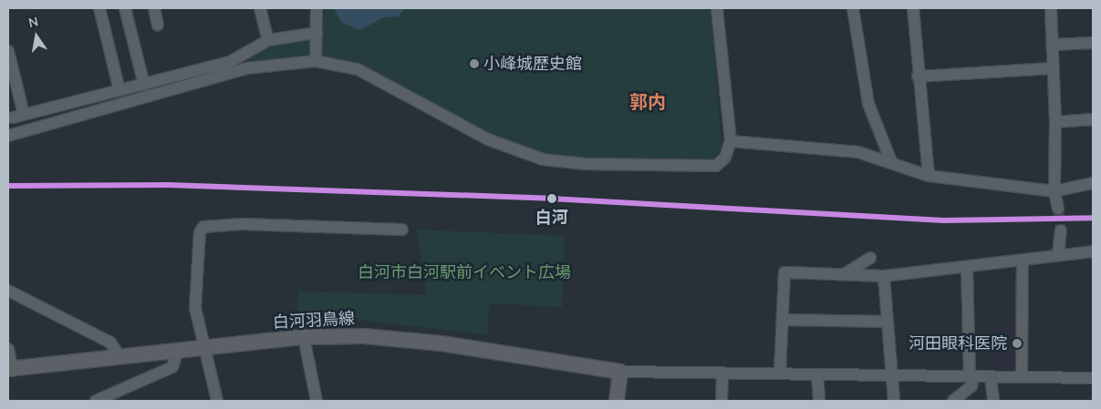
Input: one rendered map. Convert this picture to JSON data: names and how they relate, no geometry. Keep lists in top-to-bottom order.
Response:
{
  "streets": {
    "main road": ["白河羽鳥線"]
  },
  "districts": ["郭内"],
  "parks": ["白河市白河駅前イベント広場"],
  "places": ["小峰城歴史館", "白河", "河田眼科医院"],
  "north": "top"
}
